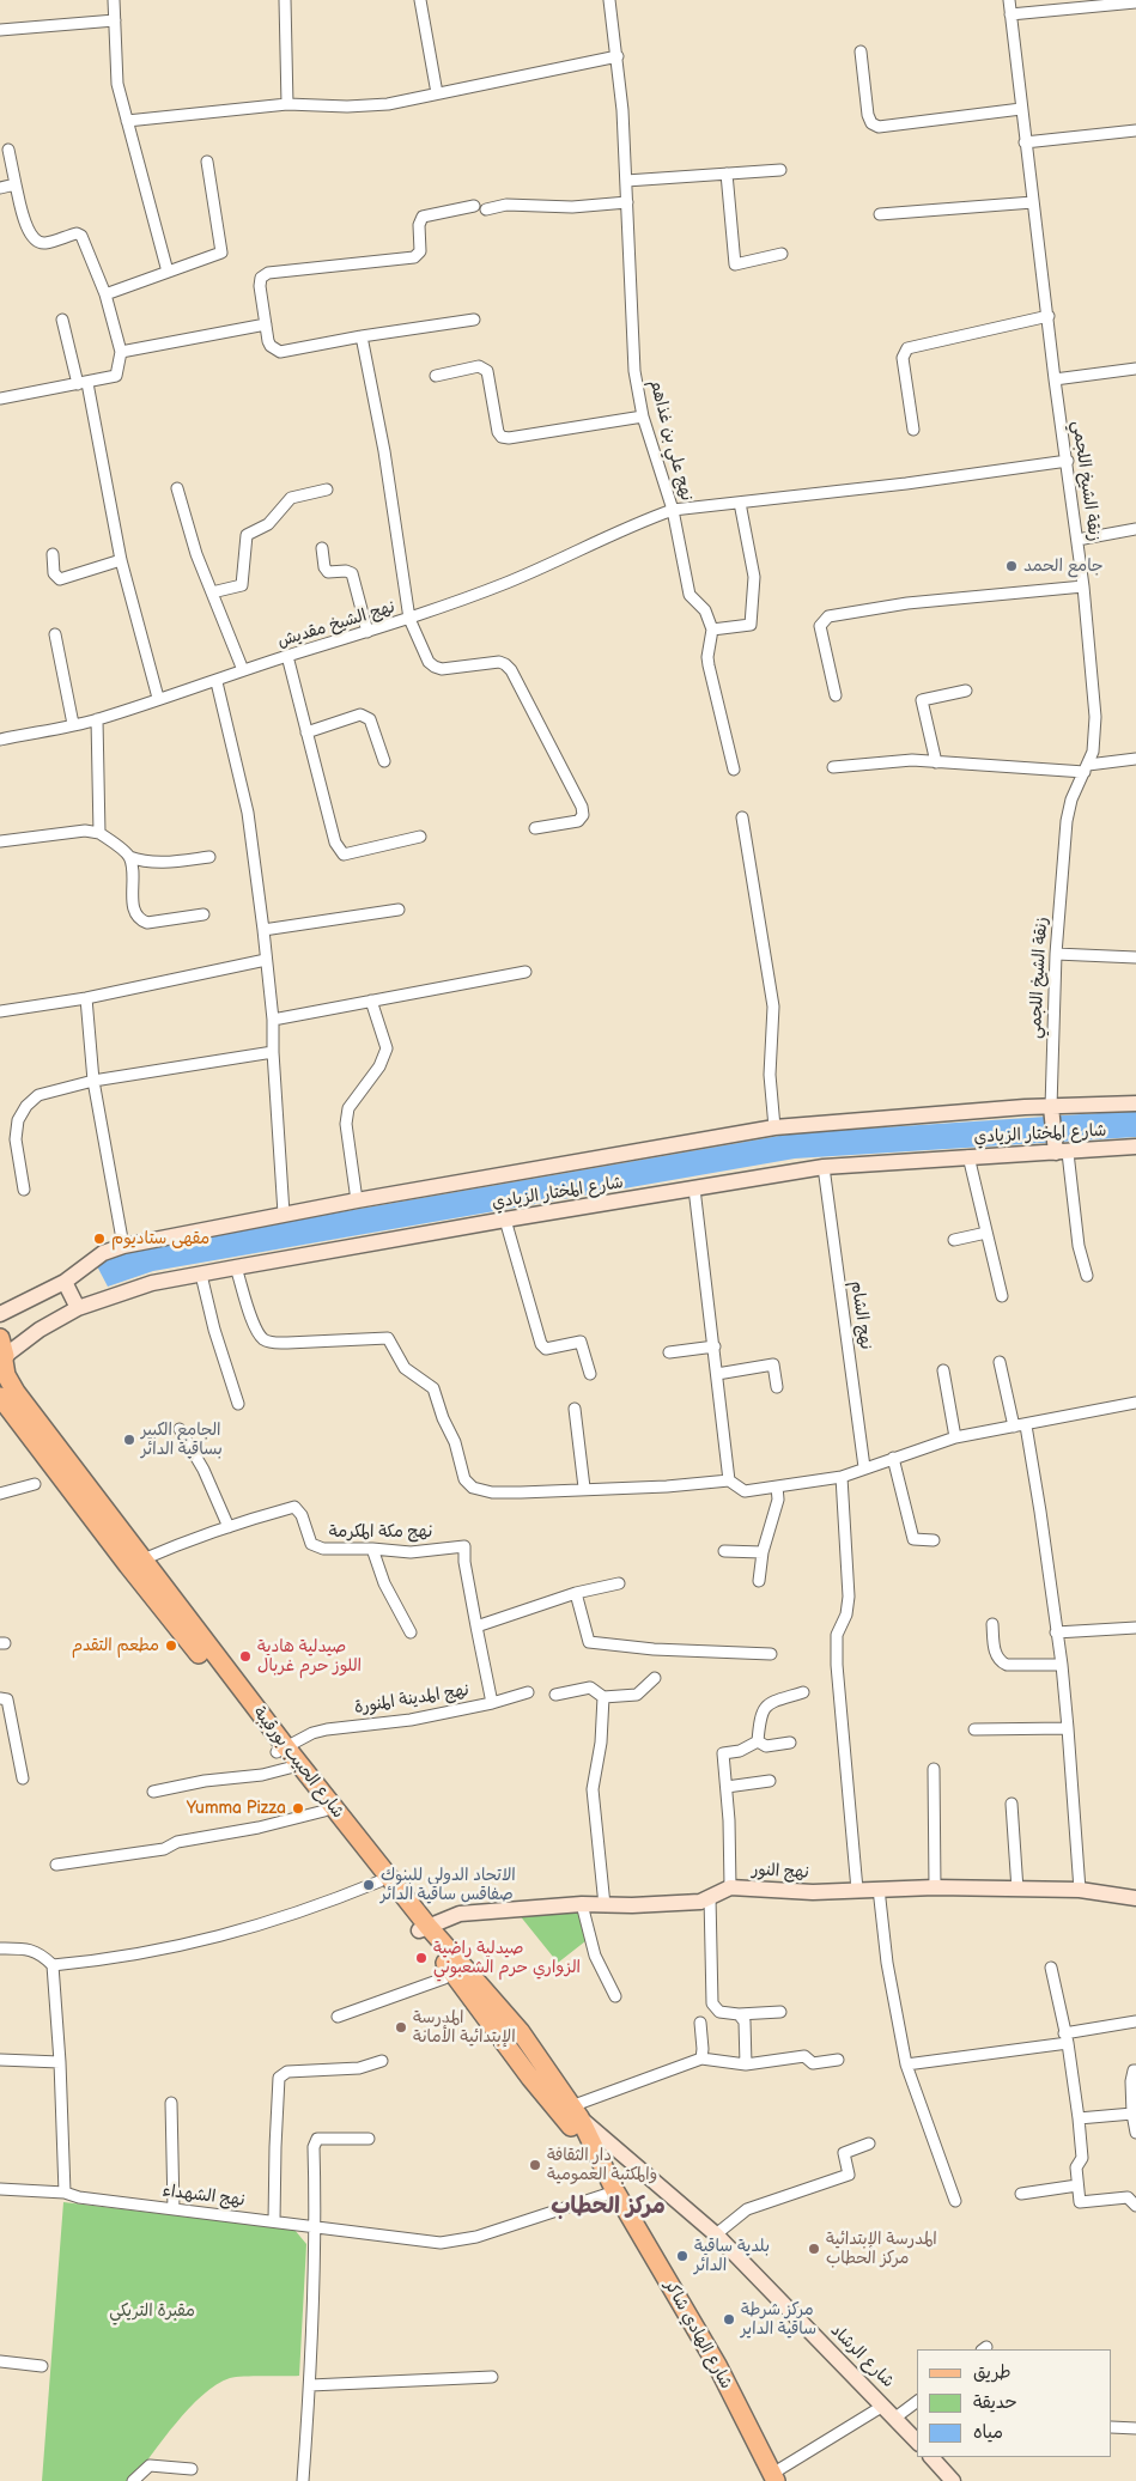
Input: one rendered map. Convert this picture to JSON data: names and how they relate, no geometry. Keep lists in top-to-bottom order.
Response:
{
  "streets": {
    "main road": ["شارع الحبيب بورقيبة", "شارع الهادي شاكر"],
    "street": [
      "نهج علي بن غذاهم",
      "زنقة الشيخ اللجمي",
      "نهج الشيخ مقديش",
      "شارع المختار الزيادي",
      "نهج الشام",
      "نهج مكة المكرمة",
      "نهج المدينة المنورة",
      "نهج النور",
      "نهج الشهداء",
      "شارع الرشاد"
    ]
  },
  "crossings": [
    ["نهج علي بن غذاهم", "نهج الشيخ مقديش"],
    ["زنقة الشيخ اللجمي", "نهج الشيخ مقديش"],
    ["شارع المختار الزيادي", "نهج الشام"],
    ["شارع المختار الزيادي", "شارع الحبيب بورقيبة"],
    ["نهج مكة المكرمة", "نهج المدينة المنورة"],
    ["نهج مكة المكرمة", "شارع الحبيب بورقيبة"],
    ["نهج المدينة المنورة", "شارع الحبيب بورقيبة"],
    ["شارع الحبيب بورقيبة", "نهج النور"],
    ["شارع الحبيب بورقيبة", "نهج الشهداء"],
    ["شارع الحبيب بورقيبة", "شارع الهادي شاكر"],
    ["شارع الحبيب بورقيبة", "شارع الرشاد"],
    ["نهج الشهداء", "شارع الهادي شاكر"]
  ],
  "districts": ["مركز الحطاب"],
  "parks": ["مقبرة التريكي"],
  "places": [
    "جامع الحمد",
    "مقهى ستاديوم",
    "الجامع الكبير بساقية الدائر",
    "مطعم التقدم",
    "صيدلية هادية اللوز حرم غربال",
    "Yumma Pizza",
    "الاتحاد الدولي للبنوك صفاقس ساقية الدائر",
    "صيدلية راضية الزواري حرم الشعبوني",
    "المدرسة الإبتدائية الأمانة",
    "دار الثقافة والمكتبة العمومية",
    "المدرسة الإبتدائية مركز الحطاب",
    "بلدية ساقية الدائر",
    "مركز شرطة ساقية الداير"
  ],
  "legend": ["طريق", "حديقة", "مياه"]
}
